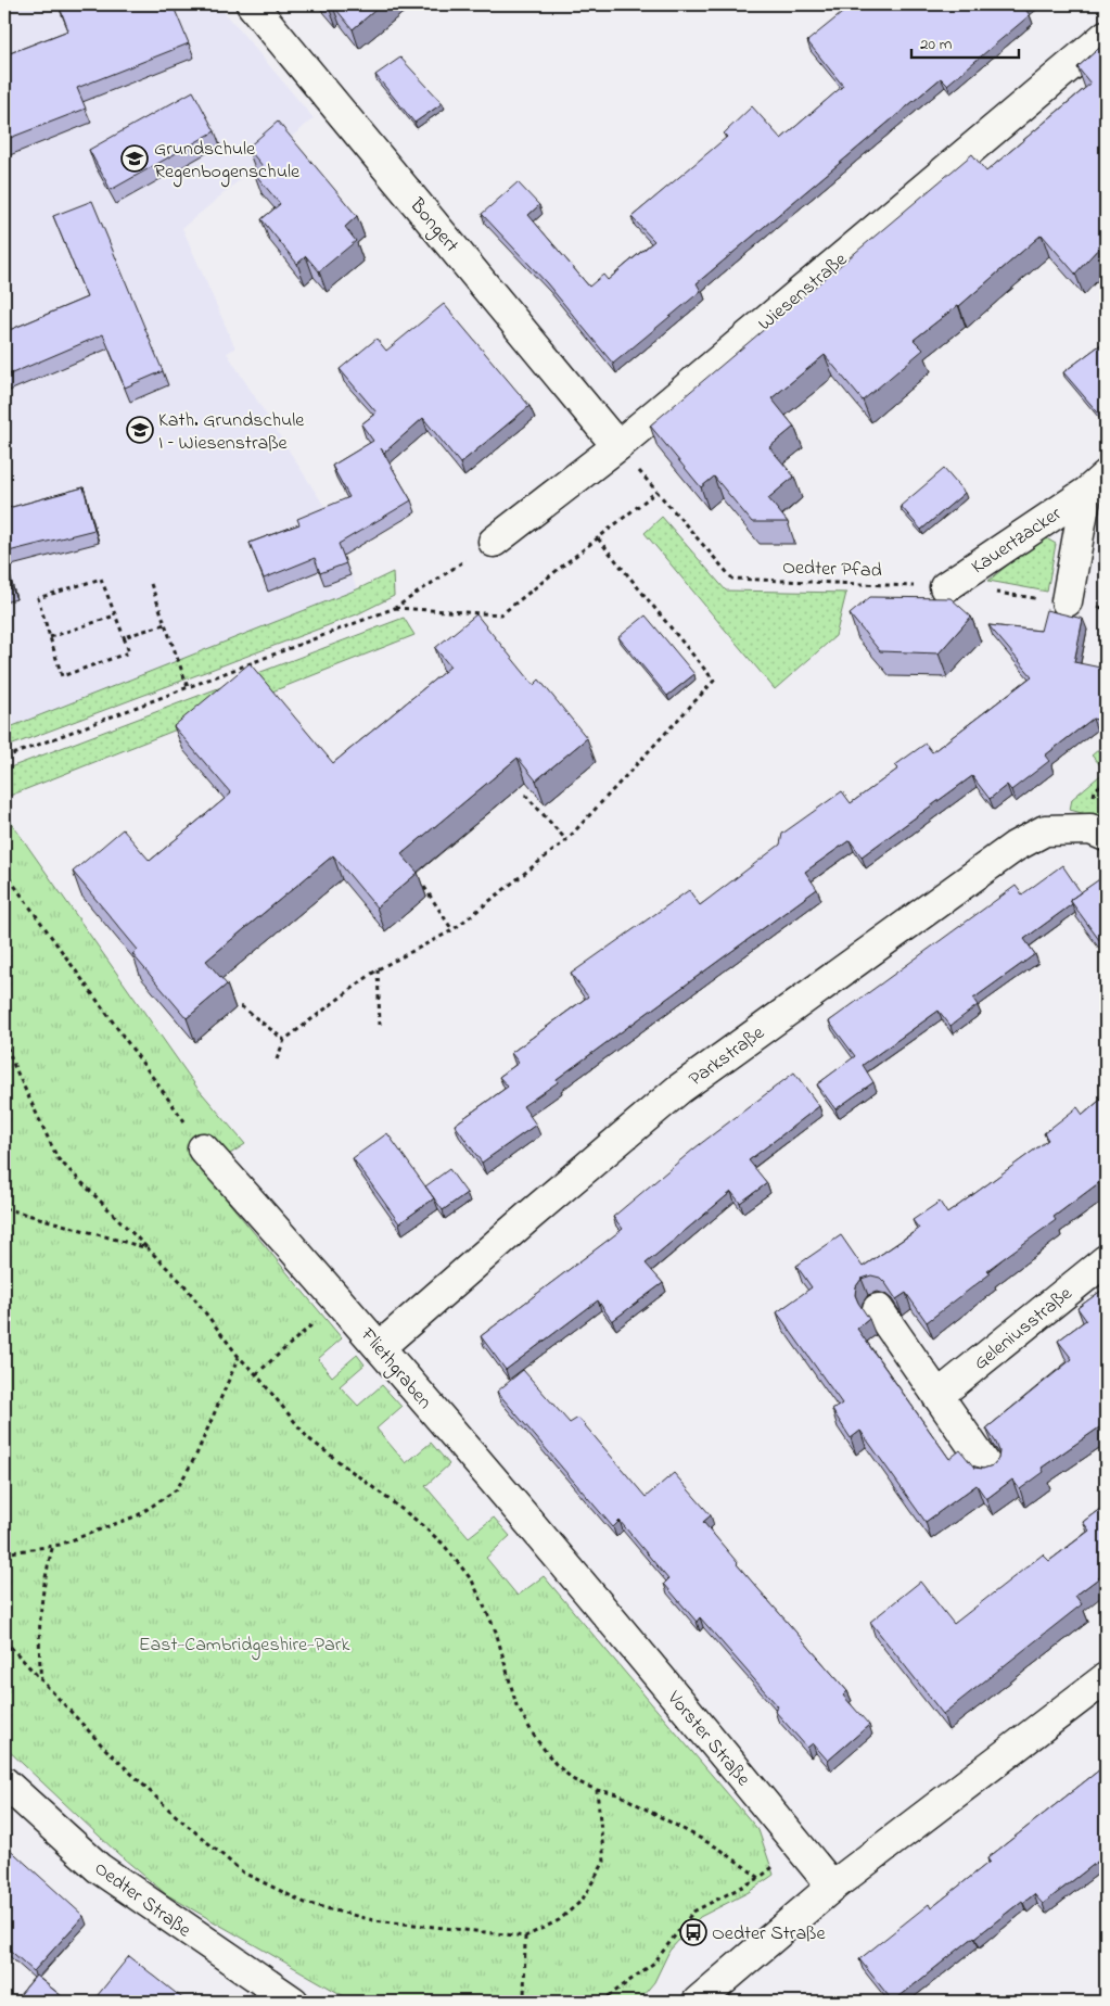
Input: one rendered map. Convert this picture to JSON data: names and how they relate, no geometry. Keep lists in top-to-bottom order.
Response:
{
  "streets": {
    "street": [
      "Bongert",
      "Wiesenstraße",
      "Kauertzacker",
      "Parkstraße",
      "Geleniusstraße",
      "Fliethgraben",
      "Vorster Straße",
      "Oedter Straße"
    ],
    "path": ["Oedter Pfad"]
  },
  "crossings": [
    ["Bongert", "Wiesenstraße"],
    ["Bongert", "Oedter Pfad"],
    ["Wiesenstraße", "Oedter Pfad"],
    ["Kauertzacker", "Oedter Pfad"],
    ["Parkstraße", "Fliethgraben"],
    ["Fliethgraben", "Vorster Straße"]
  ],
  "parks": ["East-Cambridgeshire-Park"],
  "places": {
    "school or university": ["Grundschule Regenbogenschule", "Kath. Grundschule I – Wiesenstraße"],
    "bus stop": ["Oedter Straße"]
  },
  "scale_bar": "20 m"
}
